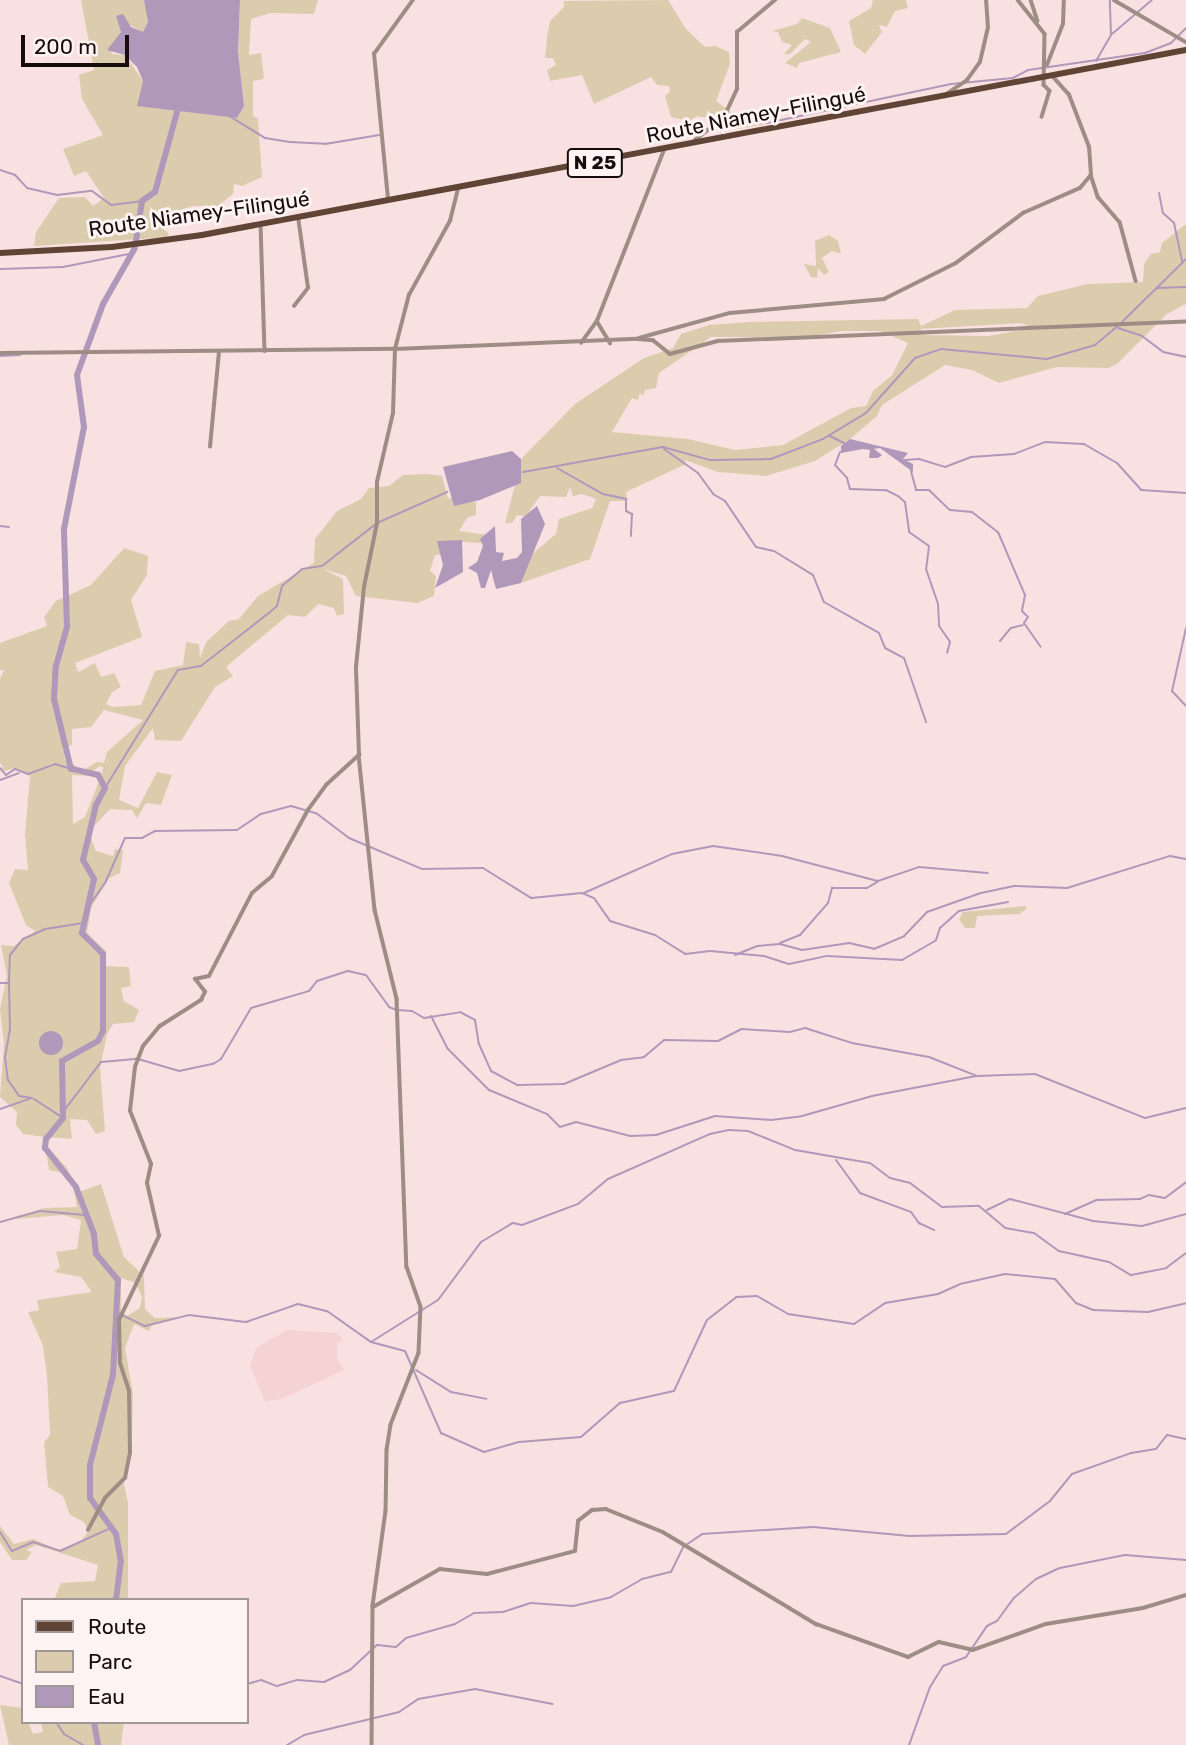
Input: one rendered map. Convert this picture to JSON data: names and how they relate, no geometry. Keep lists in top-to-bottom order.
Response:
{
  "streets": {
    "main road": ["Route Niamey-Filingué", "N 25"]
  },
  "legend": ["Route", "Parc", "Eau"],
  "scale_bar": "200 m"
}
